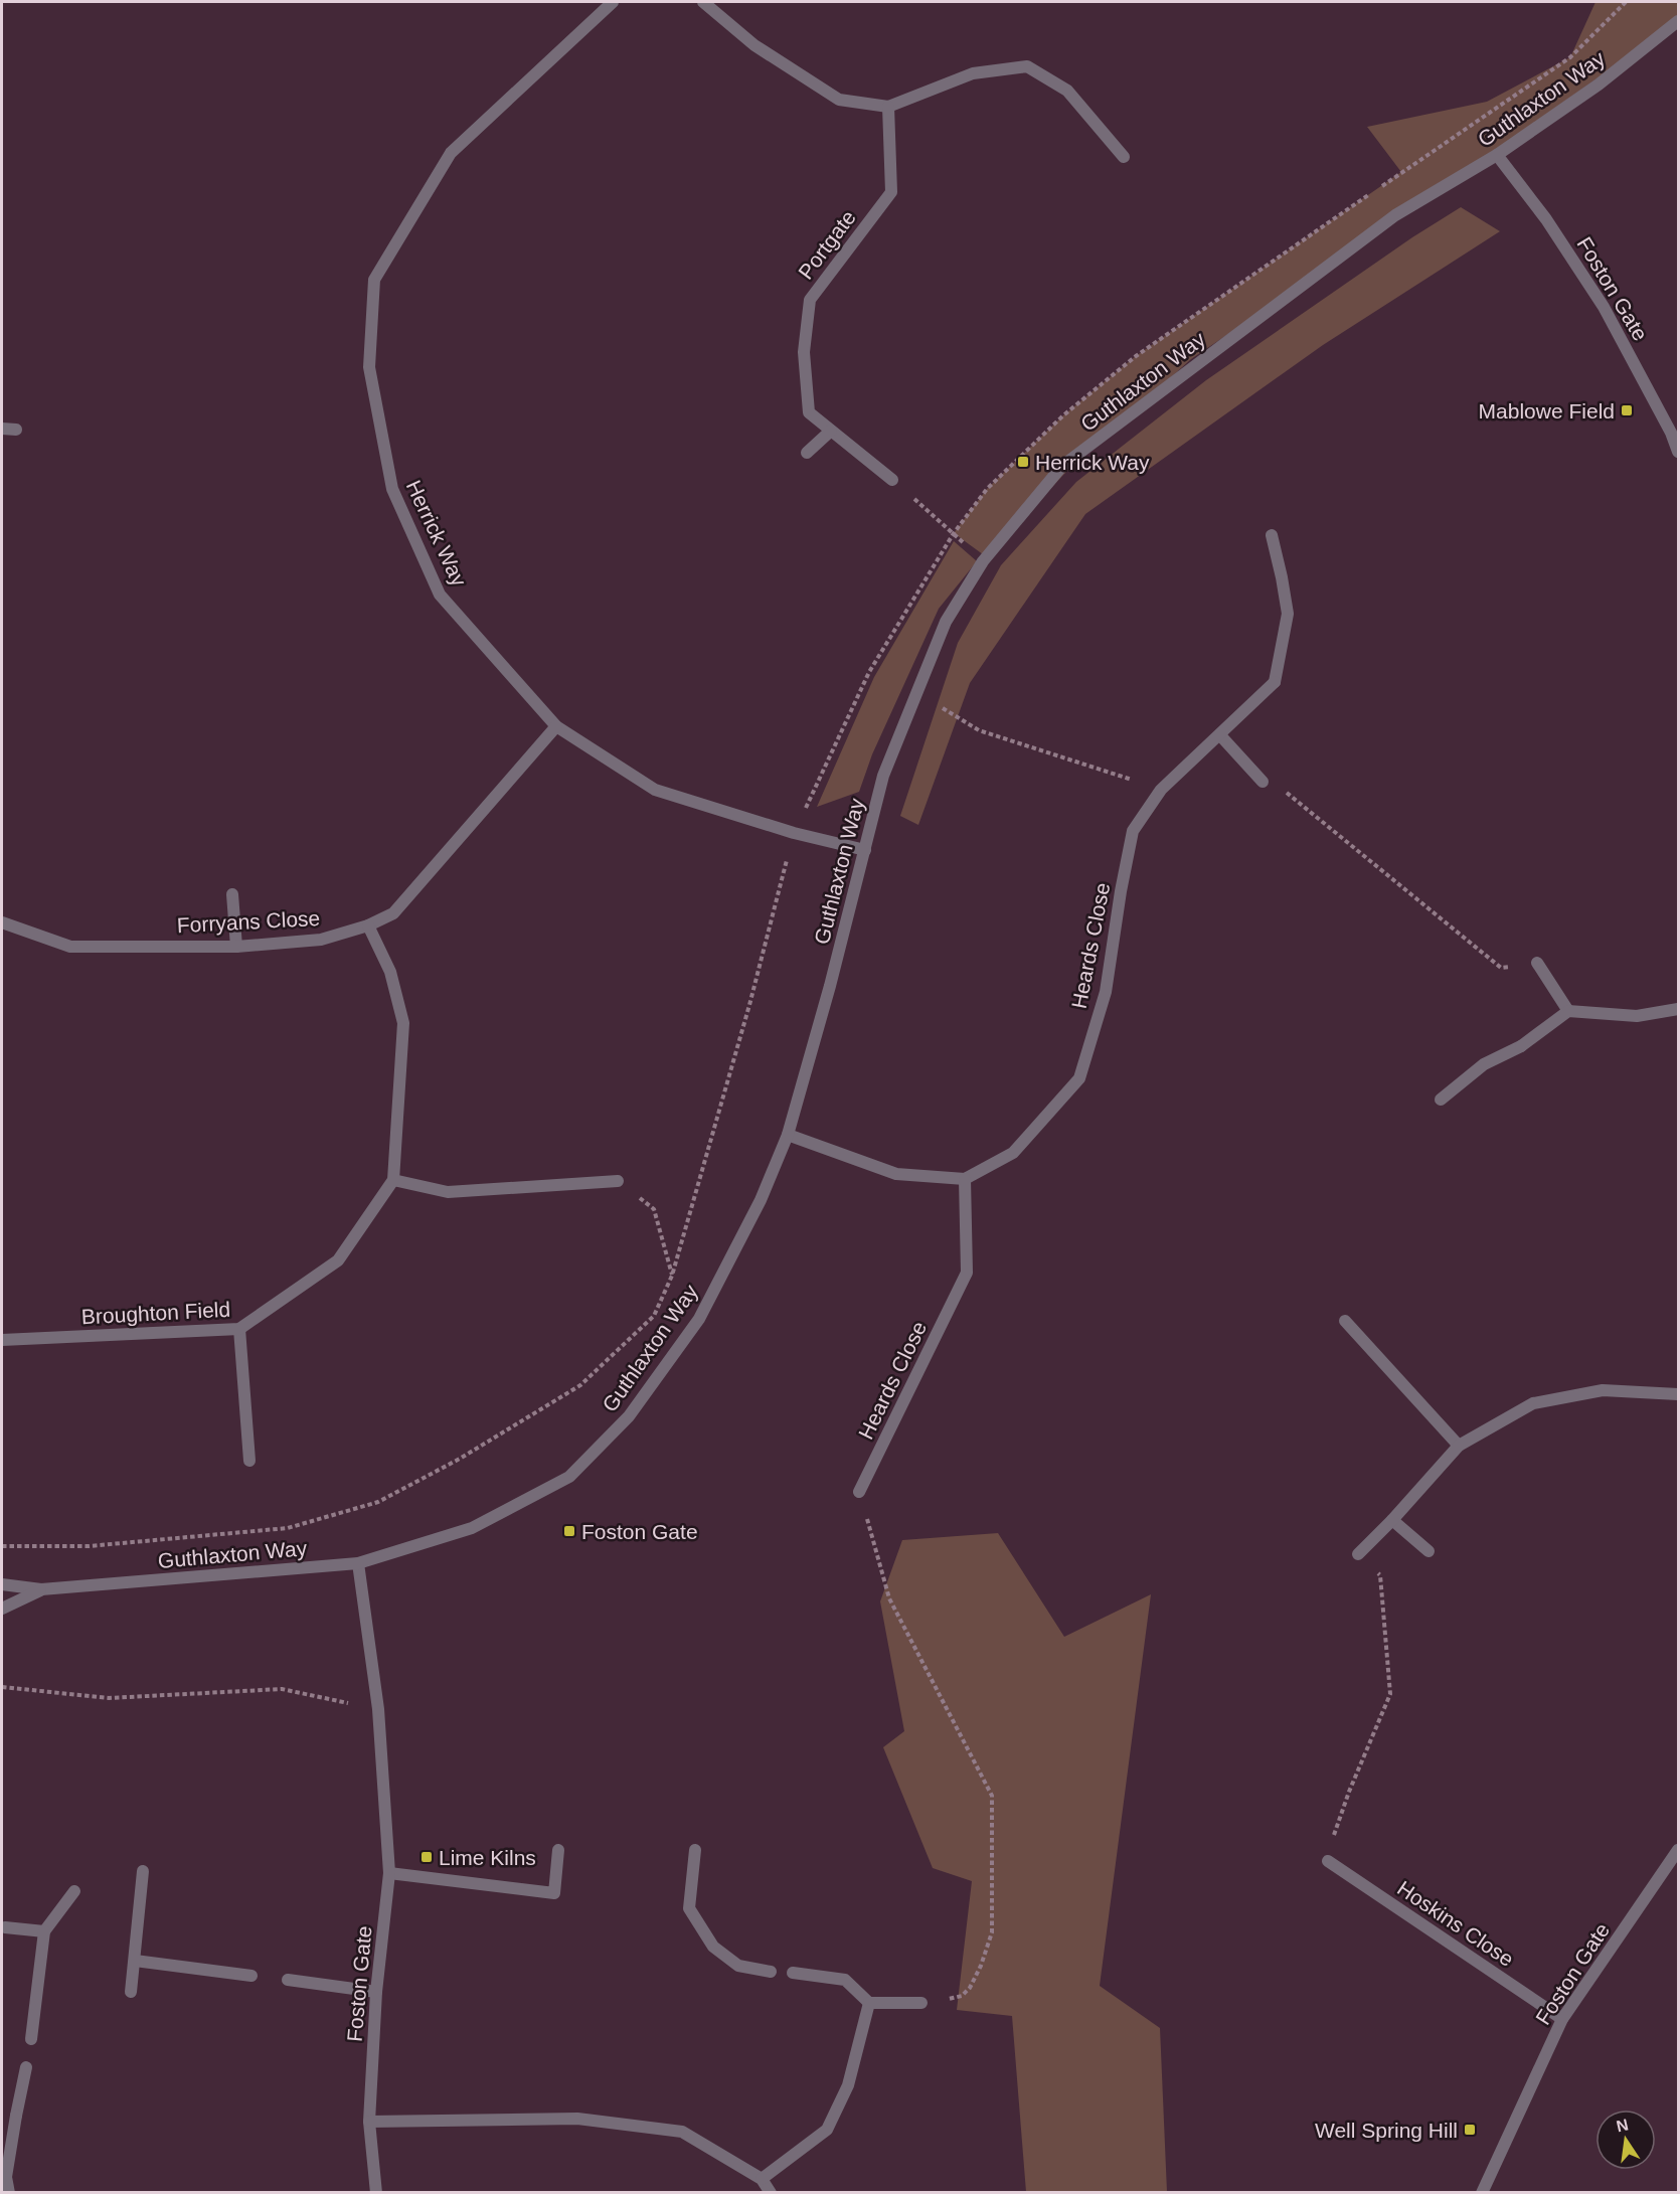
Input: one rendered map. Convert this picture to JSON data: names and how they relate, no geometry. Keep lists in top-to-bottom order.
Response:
{
  "streets": {
    "street": [
      "Guthlaxton Way",
      "Portgate",
      "Foston Gate",
      "Herrick Way",
      "Forryans Close",
      "Heards Close",
      "Broughton Field",
      "Hoskins Close"
    ]
  },
  "crossings": [
    ["Guthlaxton Way", "Foston Gate"],
    ["Guthlaxton Way", "Herrick Way"],
    ["Foston Gate", "Hoskins Close"],
    ["Herrick Way", "Forryans Close"]
  ],
  "places": {
    "transit": [
      "Mablowe Field",
      "Herrick Way",
      "Foston Gate",
      "Lime Kilns",
      "Well Spring Hill"
    ]
  },
  "north": "top"
}
